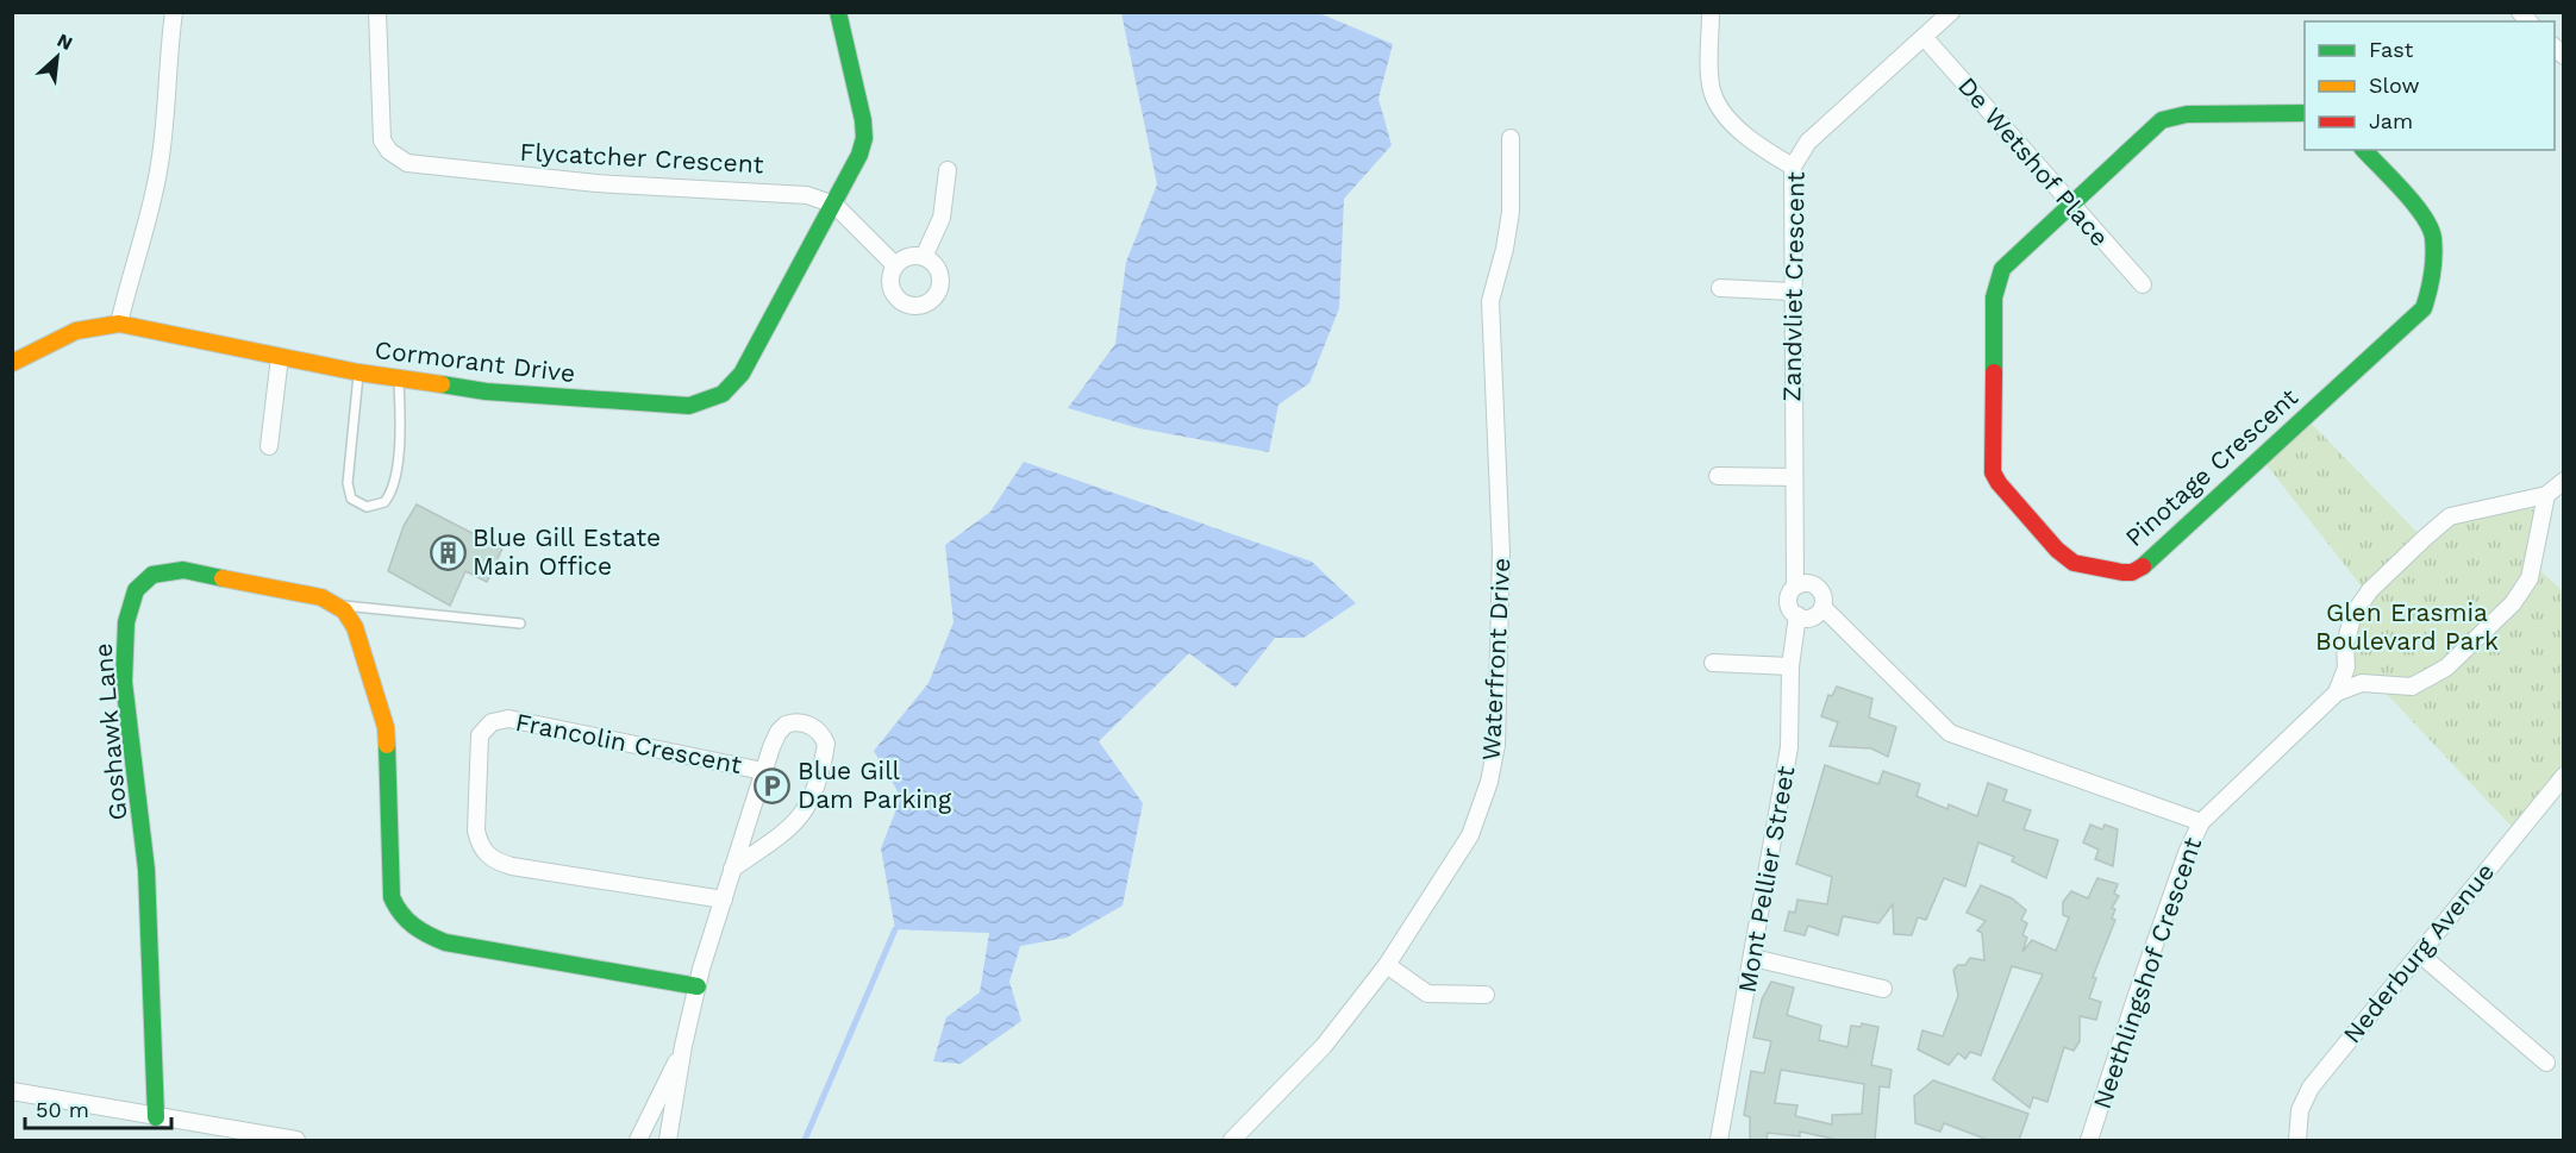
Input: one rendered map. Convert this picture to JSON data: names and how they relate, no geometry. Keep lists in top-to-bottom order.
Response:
{
  "streets": {
    "street": [
      "Flycatcher Crescent",
      "De Wetshof Place",
      "Zandvliet Crescent",
      "Cormorant Drive",
      "Pinotage Crescent",
      "Waterfront Drive",
      "Goshawk Lane",
      "Francolin Crescent",
      "Mont Pellier Street",
      "Nederburg Avenue",
      "Neethlingshof Crescent"
    ]
  },
  "crossings": [
    ["Flycatcher Crescent", "Cormorant Drive"],
    ["De Wetshof Place", "Zandvliet Crescent"],
    ["De Wetshof Place", "Pinotage Crescent"],
    ["Zandvliet Crescent", "Mont Pellier Street"]
  ],
  "parks": ["Glen Erasmia Boulevard Park"],
  "places": {
    "building": ["Blue Gill Estate Main Office"],
    "parking": ["Blue Gill Dam Parking"]
  },
  "legend": ["Fast", "Slow", "Jam"],
  "scale_bar": "50 m",
  "north": "top right"
}
